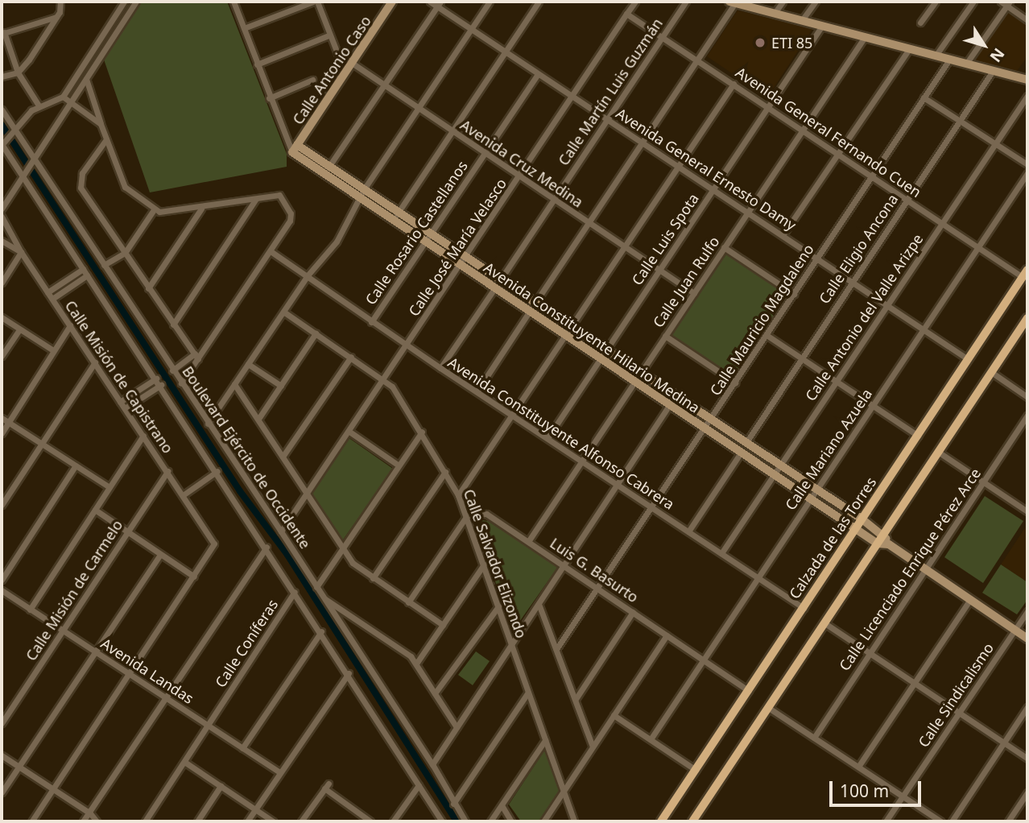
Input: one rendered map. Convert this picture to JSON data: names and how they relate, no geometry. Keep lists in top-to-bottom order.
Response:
{
  "streets": {
    "main road": ["Calzada de las Torres"],
    "street": [
      "Calle Antonio Caso",
      "Calle Martín Luis Guzmán",
      "Avenida General Fernando Cuen",
      "Avenida Cruz Medina",
      "Avenida General Ernesto Damy",
      "Calle Rosario Castellanos",
      "Calle Luis Spota",
      "Calle José María Velasco",
      "Calle Eligio Ancona",
      "Calle Juan Rulfo",
      "Calle Antonio del Valle Arizpe",
      "Calle Mauricio Magdaleno",
      "Avenida Constituyente Hilario Medina",
      "Calle Misión de Capistrano",
      "Avenida Constituyente Alfonso Cabrera",
      "Calle Mariano Azuela",
      "Boulevard Ejército de Occidente",
      "Calle Salvador Elizondo",
      "Calle Licenciado Enrique Pérez Arce",
      "Luis G. Basurto",
      "Calle Misión de Carmelo",
      "Calle Coníferas",
      "Avenida Landas",
      "Calle Sindicalismo"
    ]
  },
  "crossings": [
    ["Calle Antonio Caso", "Avenida Cruz Medina"],
    ["Calle Antonio Caso", "Avenida Constituyente Hilario Medina"],
    ["Calle Martín Luis Guzmán", "Avenida General Fernando Cuen"],
    ["Calle Martín Luis Guzmán", "Avenida Cruz Medina"],
    ["Calle Martín Luis Guzmán", "Avenida General Ernesto Damy"],
    ["Calle Martín Luis Guzmán", "Avenida Constituyente Hilario Medina"],
    ["Avenida General Fernando Cuen", "Calle Luis Spota"],
    ["Avenida General Fernando Cuen", "Calle José María Velasco"],
    ["Avenida General Fernando Cuen", "Calle Eligio Ancona"],
    ["Avenida General Fernando Cuen", "Calle Juan Rulfo"],
    ["Avenida General Fernando Cuen", "Calle Antonio del Valle Arizpe"],
    ["Avenida General Fernando Cuen", "Calle Mauricio Magdaleno"],
    ["Avenida General Fernando Cuen", "Calle Mariano Azuela"],
    ["Avenida General Fernando Cuen", "Calzada de las Torres"],
    ["Avenida Cruz Medina", "Calle Rosario Castellanos"],
    ["Avenida Cruz Medina", "Calle Luis Spota"],
    ["Avenida Cruz Medina", "Calle José María Velasco"],
    ["Avenida Cruz Medina", "Calle Juan Rulfo"],
    ["Avenida General Ernesto Damy", "Calle Rosario Castellanos"],
    ["Avenida General Ernesto Damy", "Calle Luis Spota"],
    ["Avenida General Ernesto Damy", "Calle José María Velasco"],
    ["Avenida General Ernesto Damy", "Calle Eligio Ancona"],
    ["Avenida General Ernesto Damy", "Calle Juan Rulfo"],
    ["Avenida General Ernesto Damy", "Calle Antonio del Valle Arizpe"],
    ["Avenida General Ernesto Damy", "Calle Mauricio Magdaleno"],
    ["Avenida General Ernesto Damy", "Calle Mariano Azuela"],
    ["Avenida General Ernesto Damy", "Calzada de las Torres"],
    ["Calle Rosario Castellanos", "Avenida Constituyente Hilario Medina"],
    ["Calle Rosario Castellanos", "Avenida Constituyente Alfonso Cabrera"],
    ["Calle Luis Spota", "Avenida Constituyente Hilario Medina"],
    ["Calle Luis Spota", "Avenida Constituyente Alfonso Cabrera"],
    ["Calle José María Velasco", "Avenida Constituyente Hilario Medina"],
    ["Calle José María Velasco", "Avenida Constituyente Alfonso Cabrera"],
    ["Calle José María Velasco", "Boulevard Ejército de Occidente"],
    ["Calle José María Velasco", "Calle Salvador Elizondo"],
    ["Calle Eligio Ancona", "Avenida Constituyente Hilario Medina"],
    ["Calle Juan Rulfo", "Avenida Constituyente Hilario Medina"],
    ["Calle Juan Rulfo", "Avenida Constituyente Alfonso Cabrera"],
    ["Calle Juan Rulfo", "Luis G. Basurto"],
    ["Calle Antonio del Valle Arizpe", "Avenida Constituyente Hilario Medina"],
    ["Calle Antonio del Valle Arizpe", "Avenida Constituyente Alfonso Cabrera"],
    ["Calle Mauricio Magdaleno", "Avenida Constituyente Hilario Medina"],
    ["Calle Mauricio Magdaleno", "Avenida Constituyente Alfonso Cabrera"],
    ["Calle Mauricio Magdaleno", "Luis G. Basurto"],
    ["Avenida Constituyente Hilario Medina", "Calle Mariano Azuela"],
    ["Avenida Constituyente Hilario Medina", "Calzada de las Torres"],
    ["Avenida Constituyente Hilario Medina", "Calle Licenciado Enrique Pérez Arce"],
    ["Avenida Constituyente Hilario Medina", "Calle Sindicalismo"],
    ["Calle Misión de Capistrano", "Calle Misión de Carmelo"],
    ["Avenida Constituyente Alfonso Cabrera", "Calle Mariano Azuela"],
    ["Avenida Constituyente Alfonso Cabrera", "Calzada de las Torres"],
    ["Calle Mariano Azuela", "Luis G. Basurto"],
    ["Calzada de las Torres", "Luis G. Basurto"],
    ["Calle Salvador Elizondo", "Luis G. Basurto"],
    ["Calle Misión de Carmelo", "Avenida Landas"],
    ["Calle Coníferas", "Avenida Landas"]
  ],
  "places": ["ETI 85"],
  "scale_bar": "100 m",
  "north": "bottom right"
}
